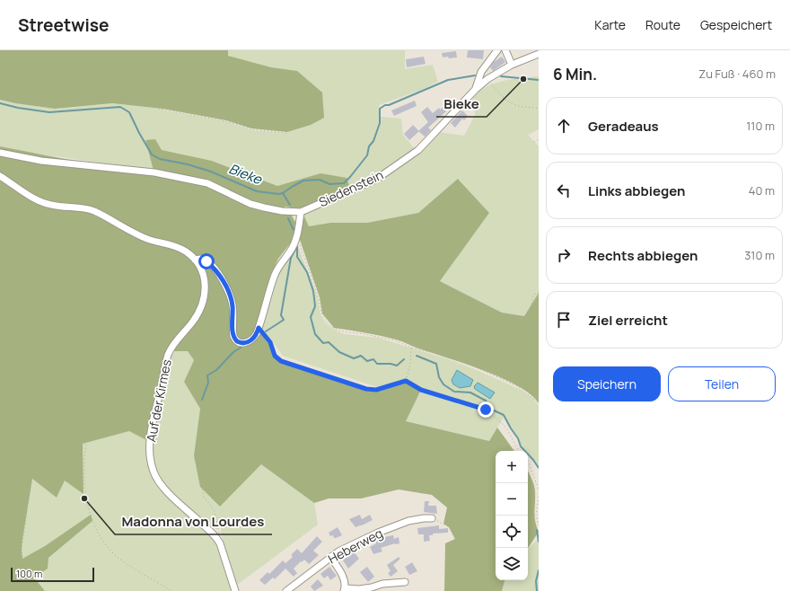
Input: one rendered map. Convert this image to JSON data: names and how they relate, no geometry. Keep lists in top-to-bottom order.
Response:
{
  "streets": {
    "street": ["Siedenstein", "Auf der Kirmes", "Heberweg"]
  },
  "water": ["Bieke"],
  "places": ["Bieke", "Madonna von Lourdes"],
  "scale_bar": "100 m",
  "page": {
    "header": "Streetwise",
    "nav": ["Karte", "Route", "Gespeichert"],
    "heading": ["6 Min.", "Zu Fuß · 460 m"],
    "list": [
      ["Geradeaus", "110 m"],
      ["Links abbiegen", "40 m"],
      ["Rechts abbiegen", "310 m"],
      "Ziel erreicht"
    ],
    "buttons": ["Speichern", "Teilen"],
    "map_buttons": ["+", "−"],
    "scale": "100 m"
  }
}
